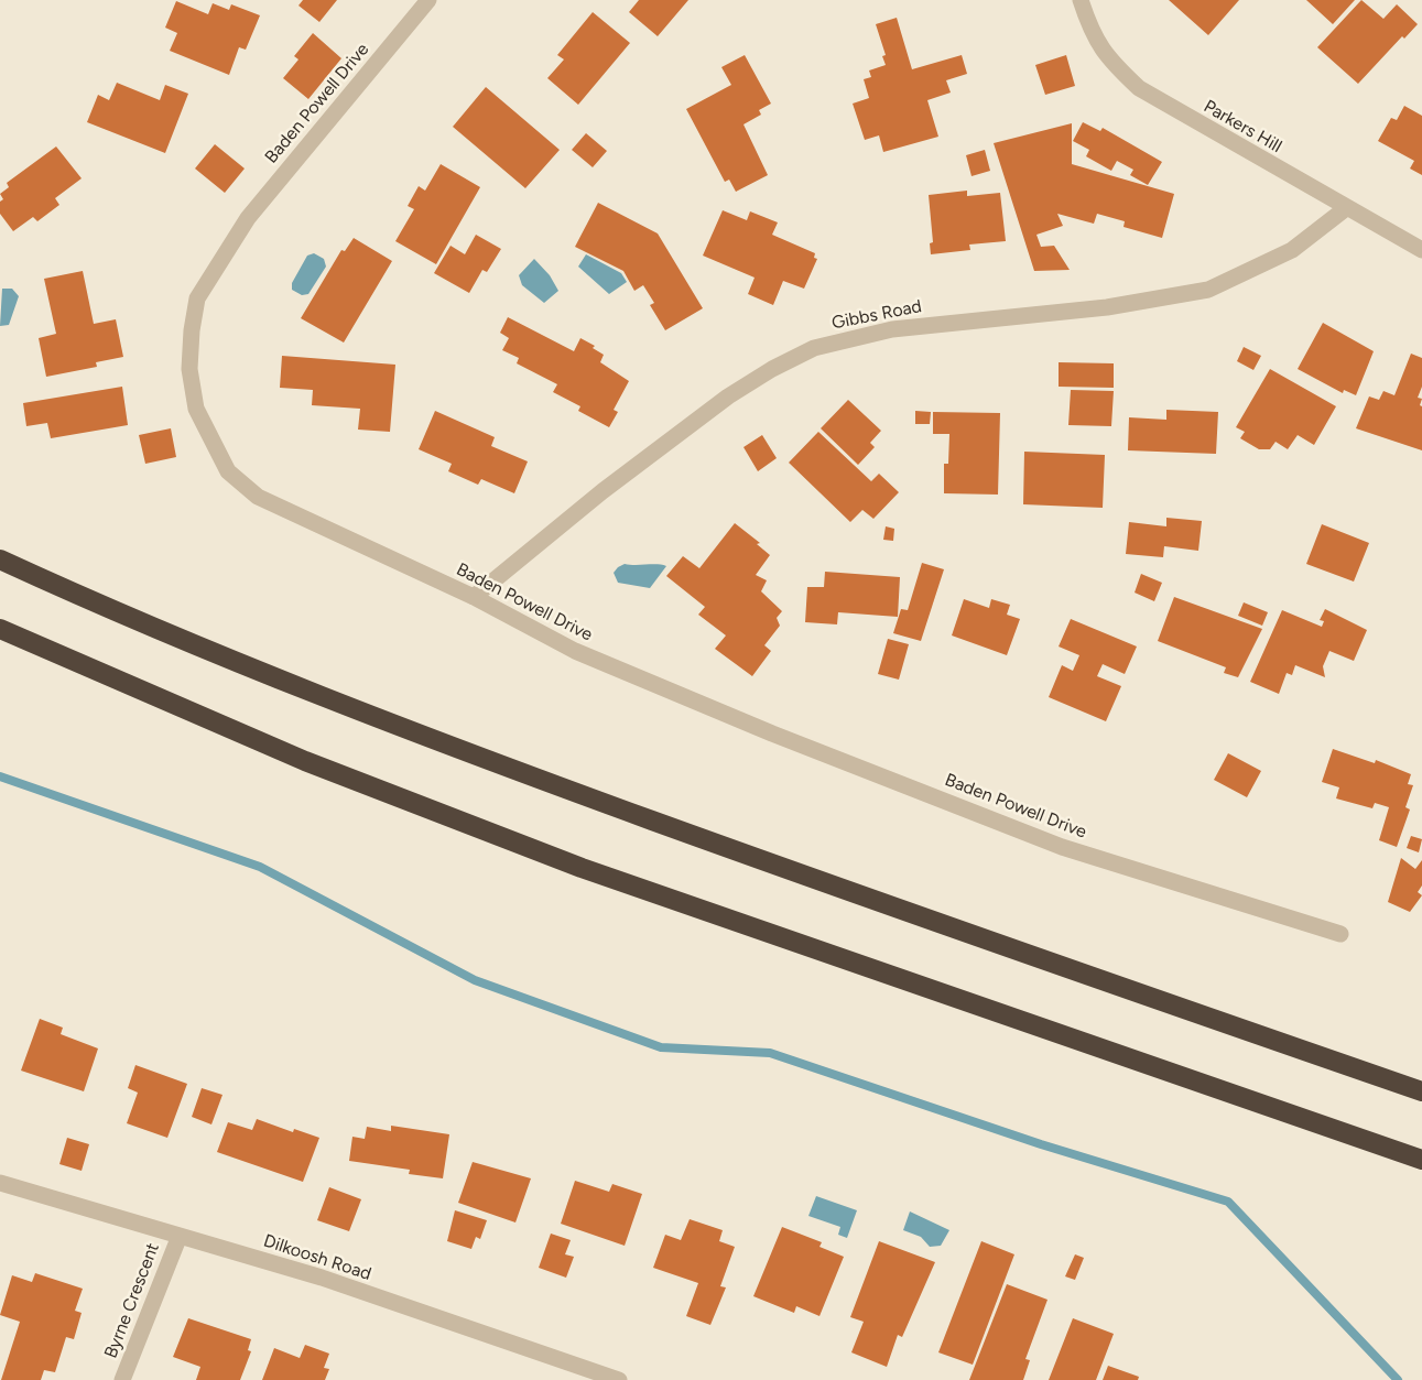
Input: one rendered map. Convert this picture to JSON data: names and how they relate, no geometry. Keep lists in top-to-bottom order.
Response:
{
  "streets": {
    "street": [
      "Baden Powell Drive",
      "Parkers Hill",
      "Gibbs Road",
      "Dilkoosh Road",
      "Byrne Crescent"
    ]
  },
  "crossings": [
    ["Baden Powell Drive", "Gibbs Road"],
    ["Parkers Hill", "Gibbs Road"],
    ["Dilkoosh Road", "Byrne Crescent"]
  ]
}
